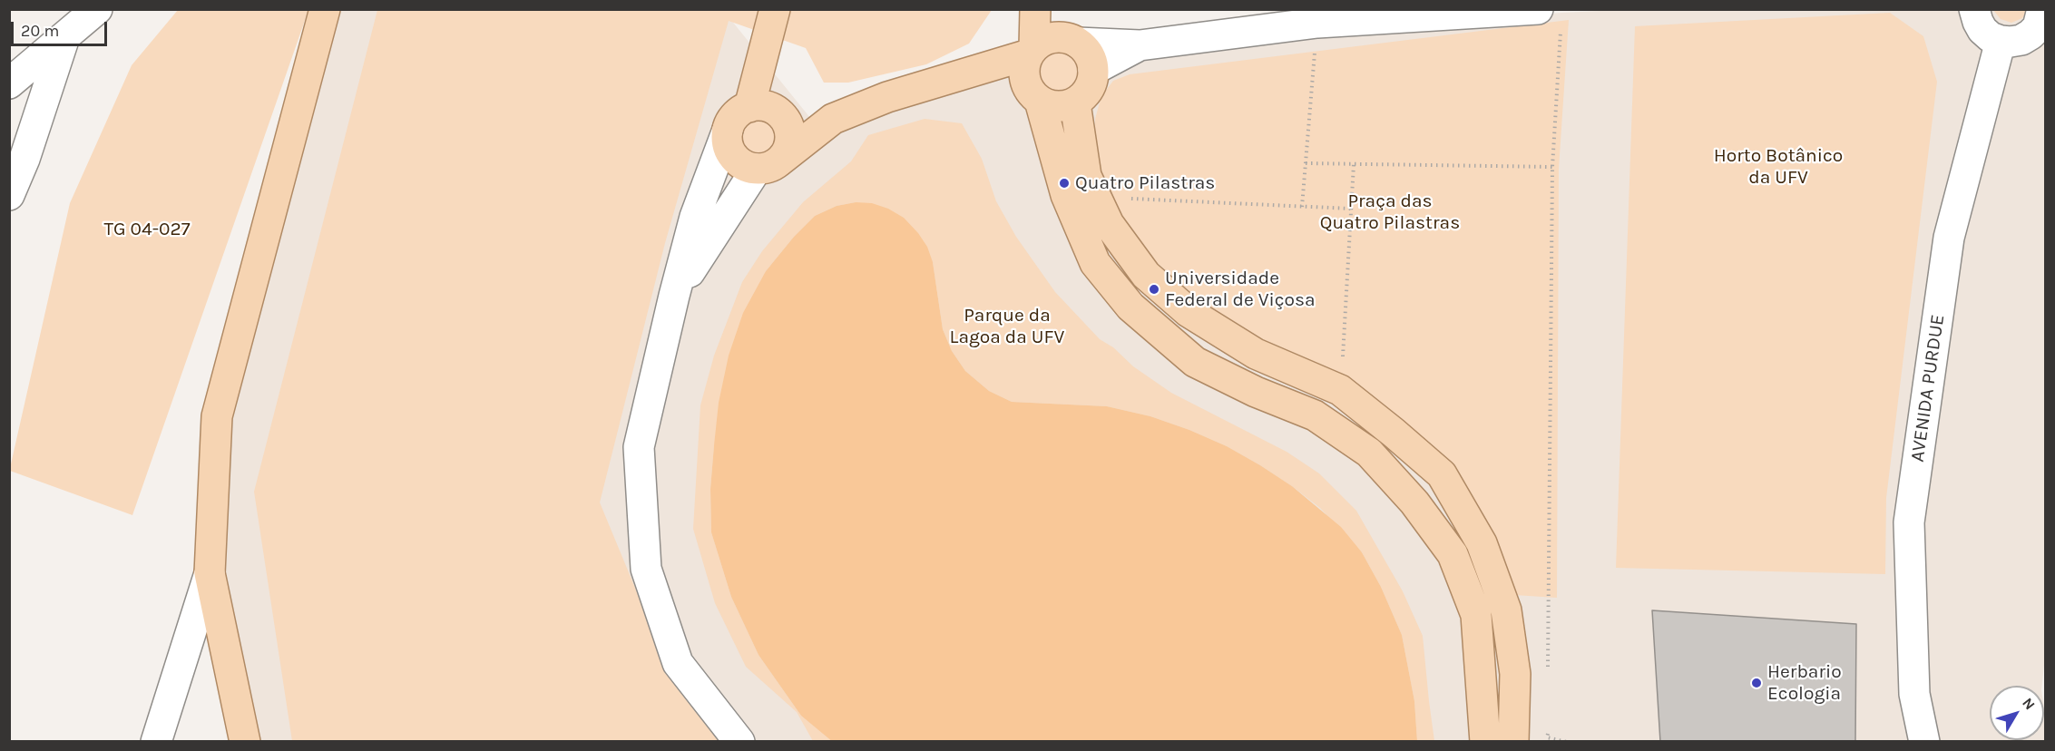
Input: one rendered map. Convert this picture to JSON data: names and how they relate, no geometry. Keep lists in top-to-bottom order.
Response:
{
  "streets": {
    "street": ["AVENIDA PURDUE"]
  },
  "parks": [
    "Horto Botânico da UFV",
    "Praça das Quatro Pilastras",
    "TG 04-027",
    "Parque da Lagoa da UFV"
  ],
  "places": ["Quatro Pilastras", "Universidade Federal de Viçosa", "Herbario Ecologia"],
  "scale_bar": "20 m",
  "north": "top right"
}
